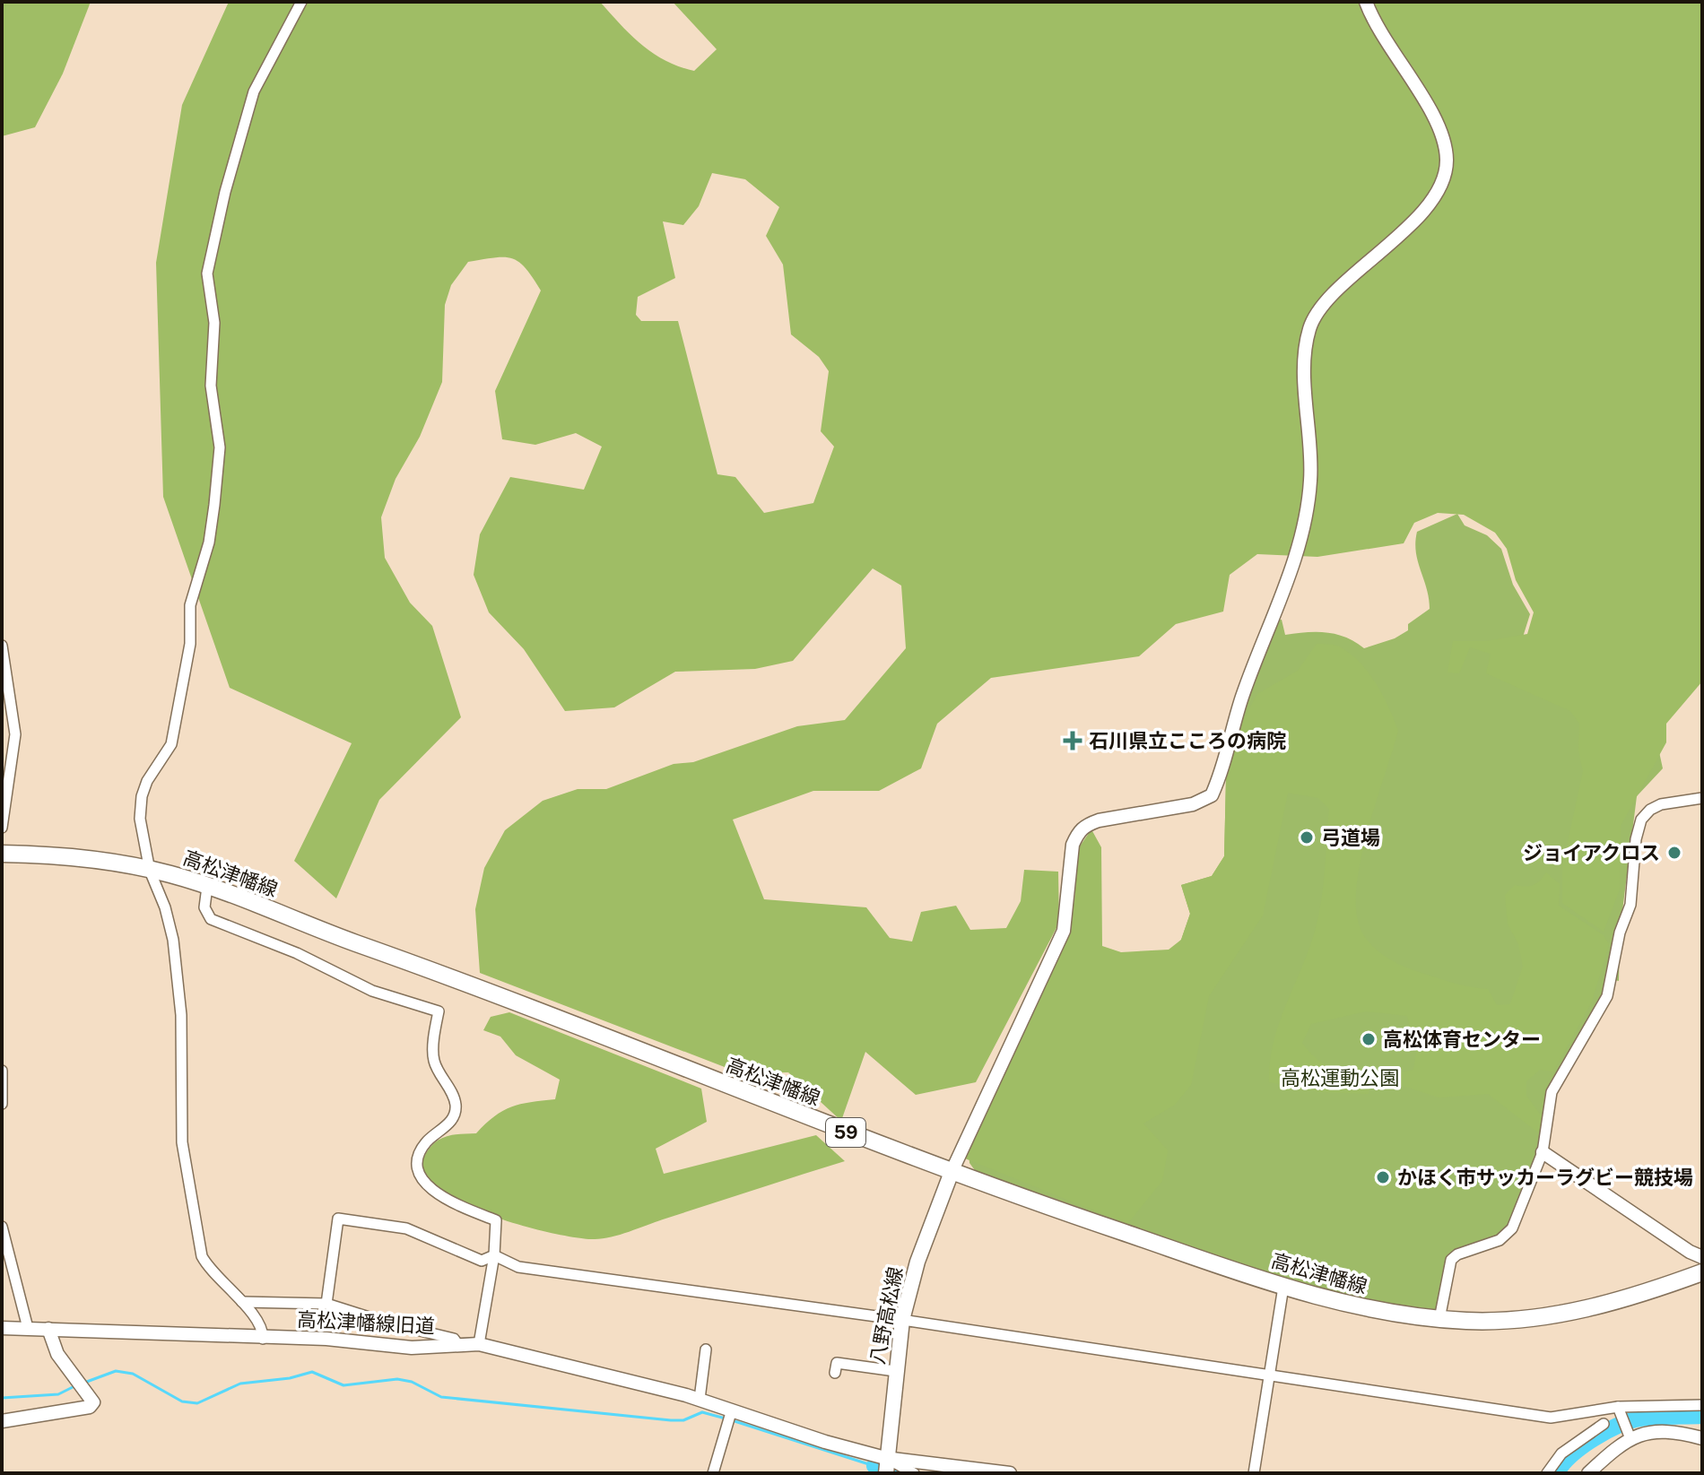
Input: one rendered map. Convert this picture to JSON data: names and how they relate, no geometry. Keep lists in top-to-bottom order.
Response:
{
  "streets": {
    "main road": ["高松津幡線", "59", "八野高松線"],
    "street": ["高松津幡線旧道"]
  },
  "crossings": [
    ["高松津幡線", "八野高松線"],
    ["八野高松線", "高松津幡線旧道"]
  ],
  "parks": ["高松運動公園"],
  "places": {
    "health": ["石川県立こころの病院"],
    "other": [
      "弓道場",
      "ジョイアクロス",
      "高松体育センター",
      "かほく市サッカーラグビー競技場"
    ]
  }
}
